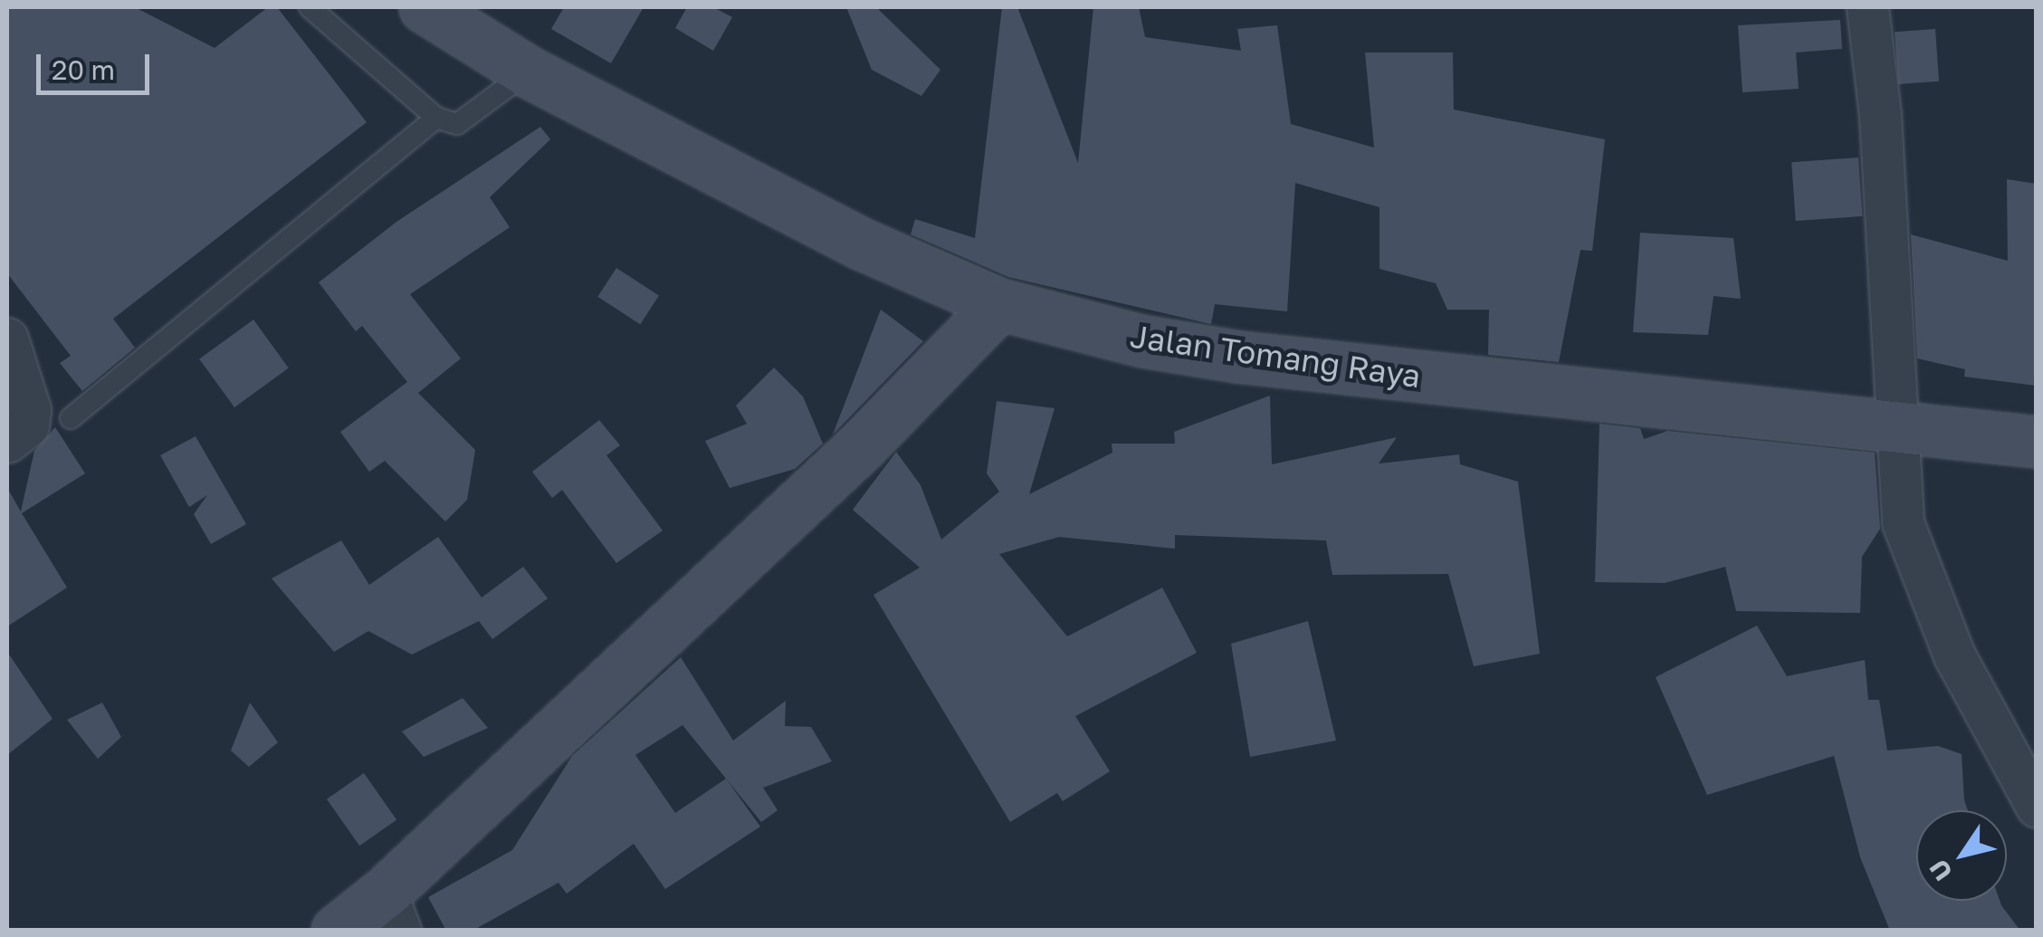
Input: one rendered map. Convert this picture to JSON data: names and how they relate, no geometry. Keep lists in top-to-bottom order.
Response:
{
  "streets": {
    "main road": ["Jalan Tomang Raya"]
  },
  "scale_bar": "20 m",
  "north": "bottom left"
}
